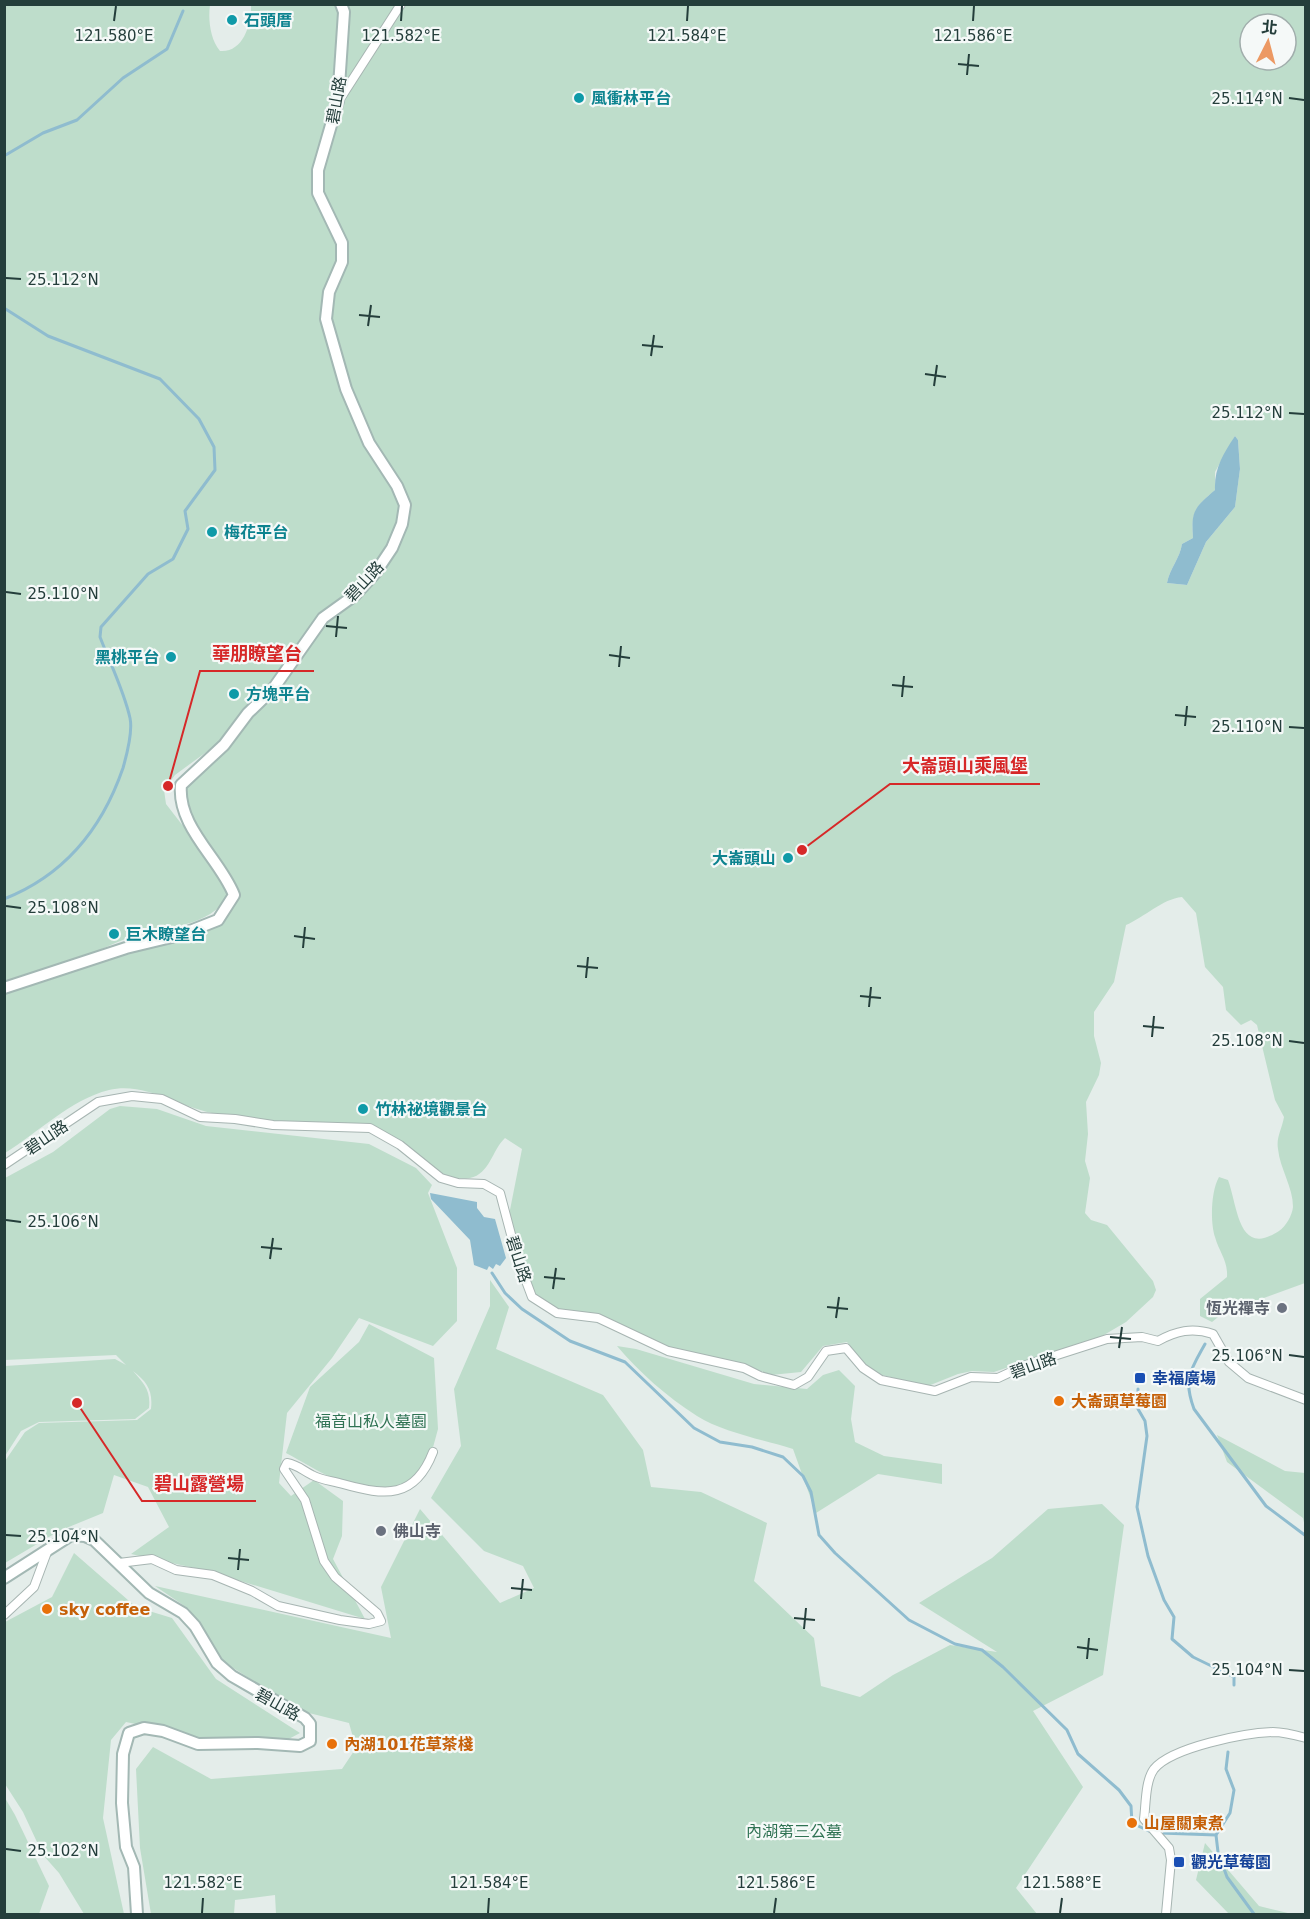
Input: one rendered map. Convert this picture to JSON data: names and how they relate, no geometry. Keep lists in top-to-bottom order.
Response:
{
  "streets": {
    "street": ["碧山路"]
  },
  "parks": ["福音山私人墓園", "內湖第三公墓"],
  "places": {
    "other": [
      "石頭厝",
      "風衝林平台",
      "梅花平台",
      "黑桃平台",
      "方塊平台",
      "華朋瞭望台",
      "大崙頭山乘風堡",
      "大崙頭山",
      "巨木瞭望台",
      "竹林祕境觀景台",
      "恆光禪寺",
      "大崙頭草莓園",
      "碧山露營場",
      "佛山寺",
      "sky coffee",
      "內湖101花草茶棧",
      "山屋關東煮"
    ],
    "transit": ["幸福廣場", "觀光草莓園"]
  },
  "north": "top",
  "coordinates": [
    "121.580°E",
    "121.582°E",
    "121.584°E",
    "121.586°E",
    "25.114°N",
    "25.112°N",
    "25.110°N",
    "25.108°N",
    "25.106°N",
    "25.104°N",
    "25.102°N",
    "121.588°E"
  ]
}
